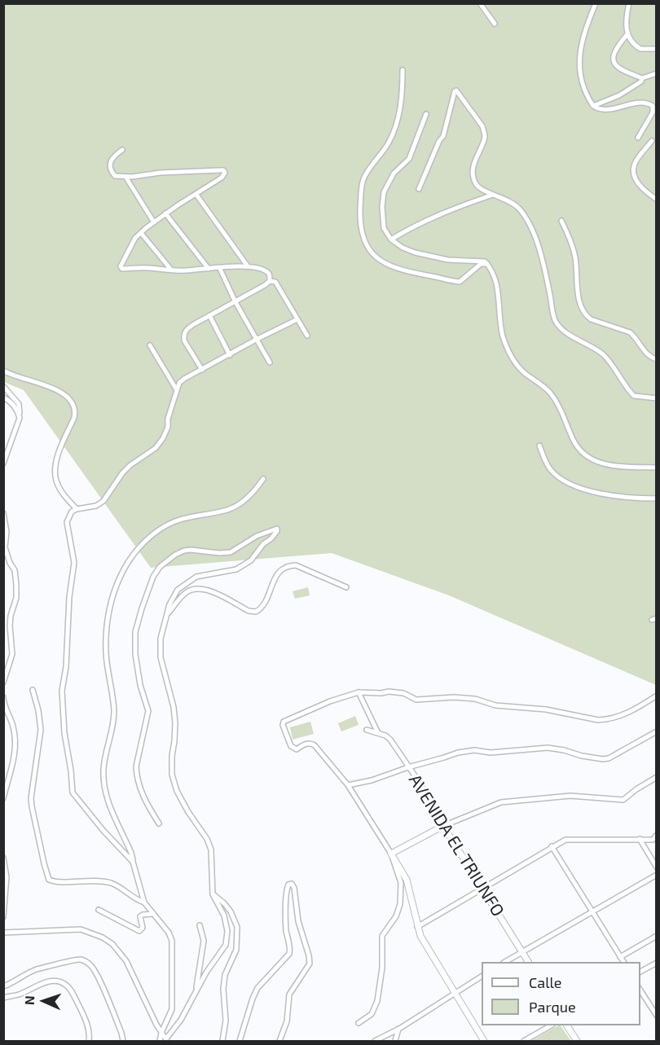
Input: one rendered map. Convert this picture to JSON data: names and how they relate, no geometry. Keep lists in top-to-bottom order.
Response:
{
  "streets": {
    "street": ["AVENIDA EL TRIUNFO"]
  },
  "legend": ["Calle", "Parque"],
  "north": "left"
}
